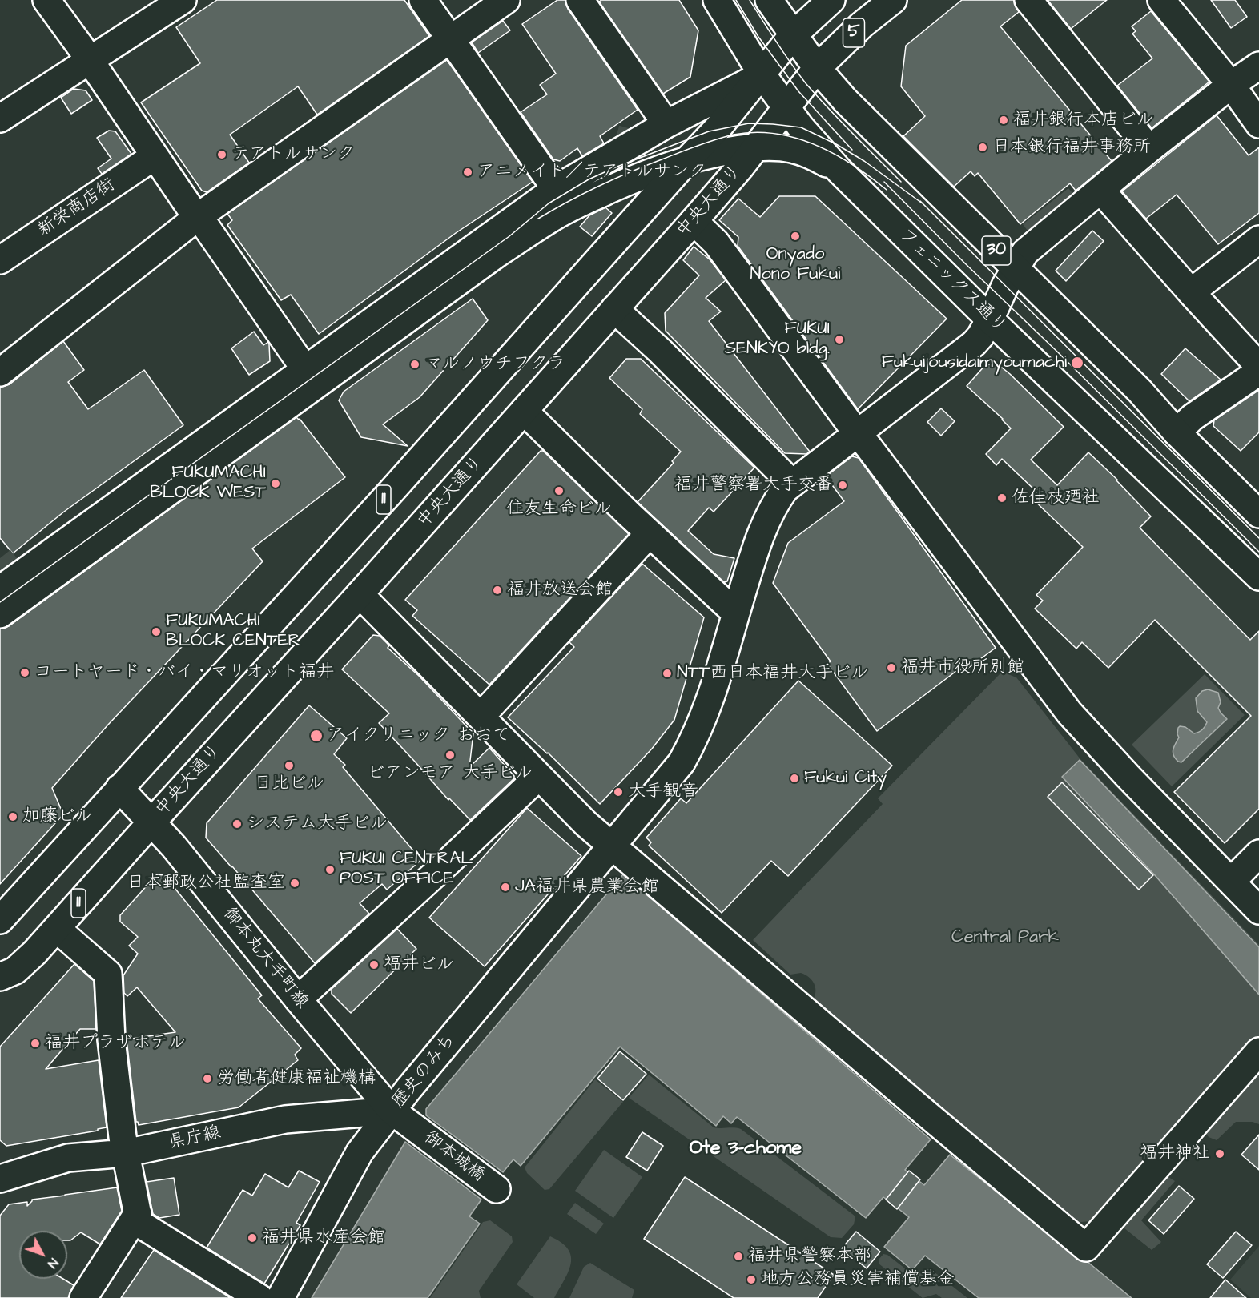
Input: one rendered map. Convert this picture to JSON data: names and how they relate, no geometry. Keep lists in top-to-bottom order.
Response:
{
  "streets": {
    "street": [
      "5",
      "中央大通り",
      "新栄商店街",
      "30",
      "フェニックス通り",
      "11",
      "御本丸大手町線",
      "歴史のみち",
      "県庁線",
      "御本城橋"
    ]
  },
  "crossings": [
    ["中央大通り", "30"],
    ["中央大通り", "フェニックス通り"],
    ["中央大通り", "御本丸大手町線"],
    ["30", "歴史のみち"],
    ["フェニックス通り", "11"],
    ["フェニックス通り", "歴史のみち"],
    ["11", "御本丸大手町線"],
    ["御本丸大手町線", "歴史のみち"],
    ["御本丸大手町線", "県庁線"],
    ["御本丸大手町線", "御本城橋"],
    ["歴史のみち", "県庁線"],
    ["歴史のみち", "御本城橋"],
    ["県庁線", "御本城橋"]
  ],
  "districts": ["Ote 3-chome"],
  "parks": ["Central Park"],
  "places": [
    "福井銀行本店ビル",
    "日本銀行福井事務所",
    "テアトルサンク",
    "アニメイト／テアトルサンク",
    "Onyado Nono Fukui",
    "FUKUI SENKYO bldg.",
    "Fukuijousidaimyoumachi",
    "マルノウチフクラ",
    "FUKUMACHI BLOCK WEST",
    "福井警察署大手交番",
    "住友生命ビル",
    "佐佳枝廼社",
    "福井放送会館",
    "FUKUMACHI BLOCK CENTER",
    "福井市役所別館",
    "コートヤード・バイ・マリオット福井",
    "NTT西日本福井大手ビル",
    "アイクリニック おおて",
    "ビアンモア 大手ビル",
    "日比ビル",
    "Fukui City",
    "大手観音",
    "加藤ビル",
    "システム大手ビル",
    "FUKUI CENTRAL POST OFFICE",
    "日本郵政公社監査室",
    "JA福井県農業会館",
    "福井ビル",
    "福井プラザホテル",
    "労働者健康福祉機構",
    "福井神社",
    "福井県水産会館",
    "福井県警察本部",
    "地方公務員災害補償基金"
  ],
  "north": "bottom right"
}
